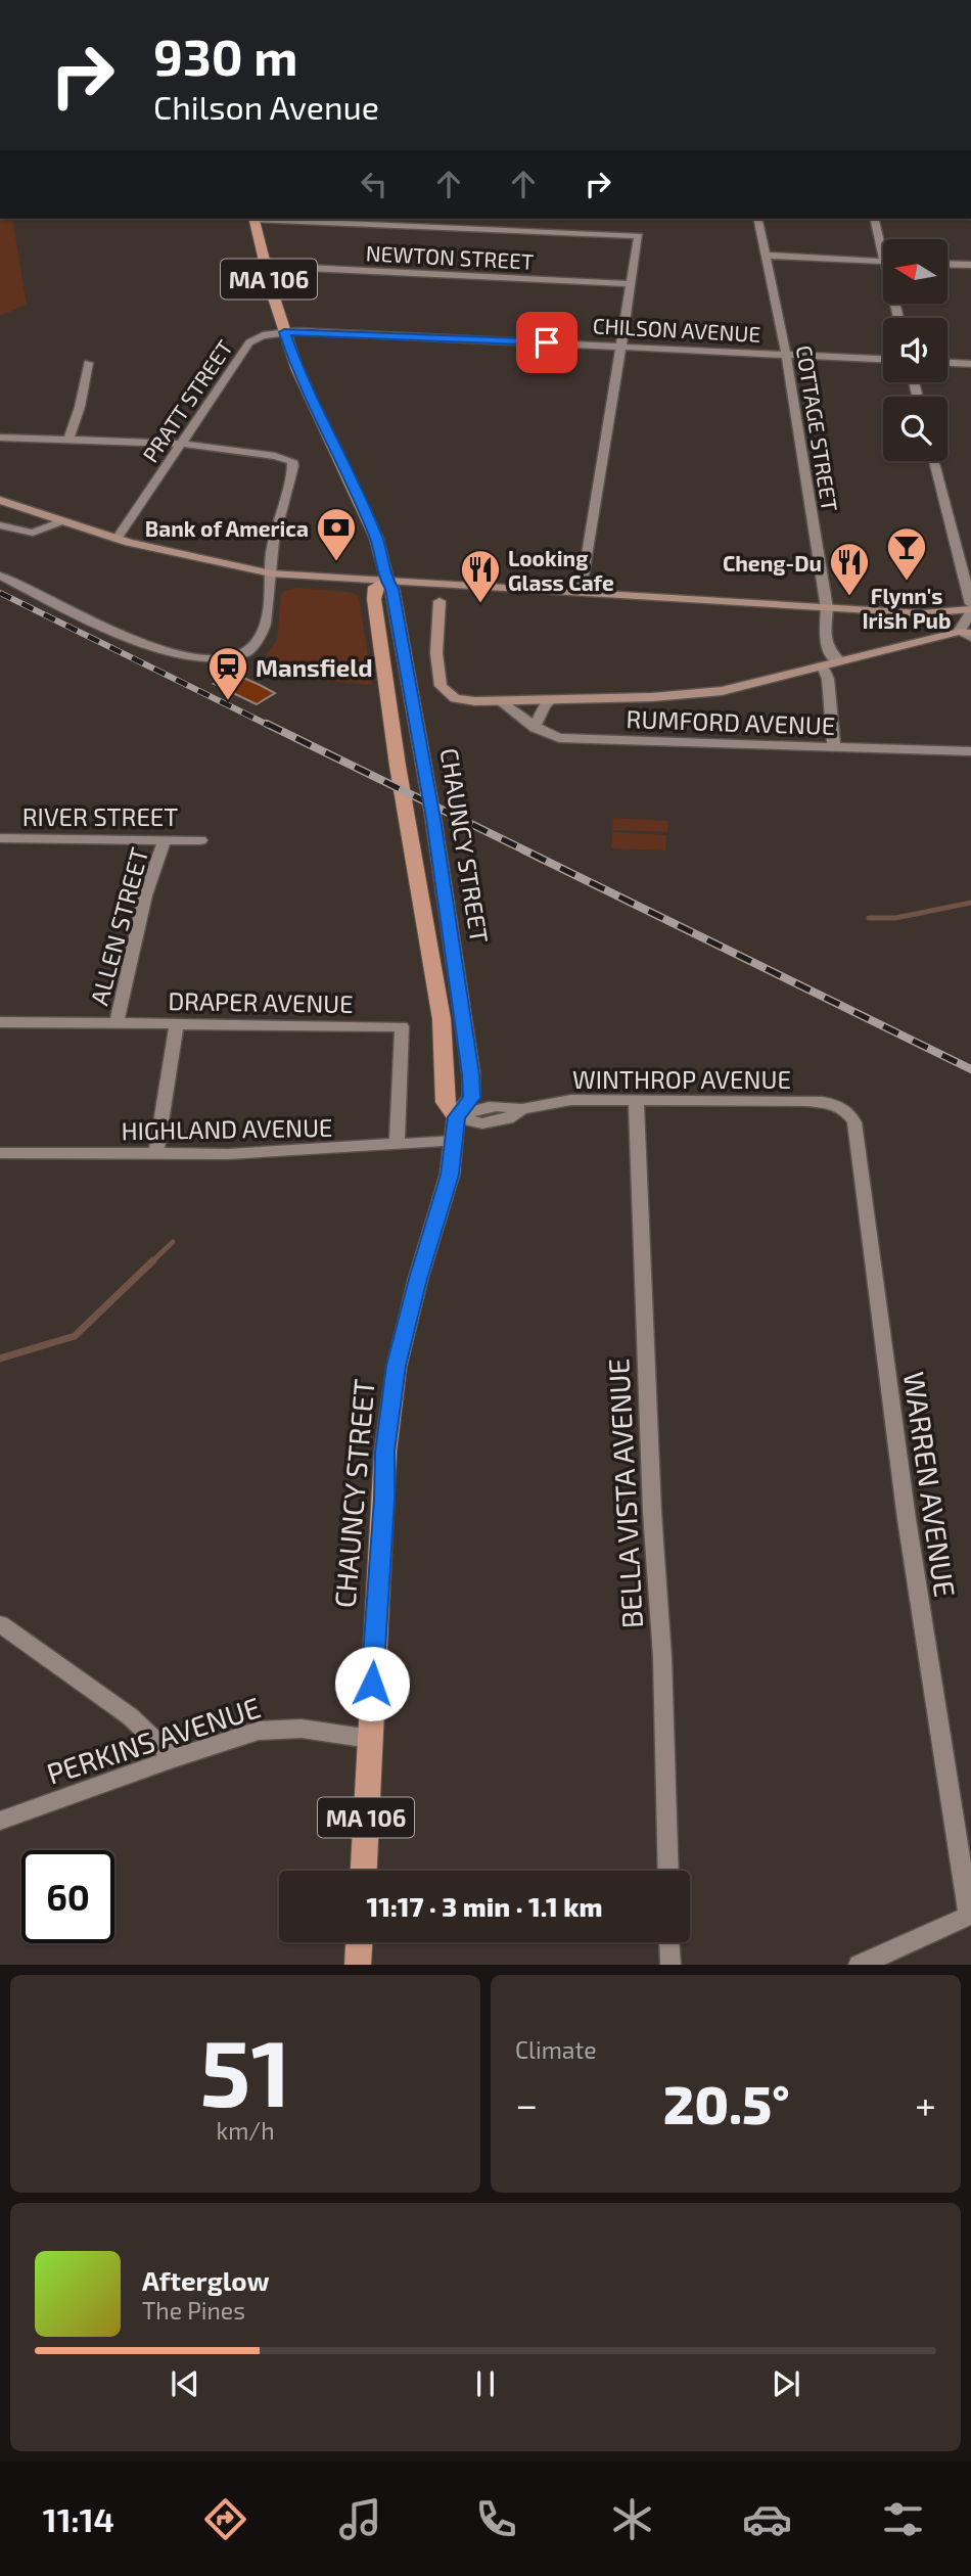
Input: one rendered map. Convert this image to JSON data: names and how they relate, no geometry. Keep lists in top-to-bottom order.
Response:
{
  "streets": {
    "main road": ["MA 106", "CHAUNCY STREET"],
    "street": [
      "NEWTON STREET",
      "CHILSON AVENUE",
      "PRATT STREET",
      "COTTAGE STREET",
      "RUMFORD AVENUE",
      "RIVER STREET",
      "ALLEN STREET",
      "DRAPER AVENUE",
      "WINTHROP AVENUE",
      "HIGHLAND AVENUE",
      "WARREN AVENUE",
      "BELLA VISTA AVENUE",
      "PERKINS AVENUE"
    ]
  },
  "crossings": [
    ["NEWTON STREET", "MA 106"],
    ["MA 106", "CHILSON AVENUE"],
    ["MA 106", "PRATT STREET"],
    ["MA 106", "CHAUNCY STREET"],
    ["CHILSON AVENUE", "PRATT STREET"],
    ["CHILSON AVENUE", "COTTAGE STREET"],
    ["CHILSON AVENUE", "CHAUNCY STREET"],
    ["PRATT STREET", "CHAUNCY STREET"],
    ["RIVER STREET", "ALLEN STREET"],
    ["CHAUNCY STREET", "WINTHROP AVENUE"],
    ["CHAUNCY STREET", "HIGHLAND AVENUE"],
    ["CHAUNCY STREET", "PERKINS AVENUE"],
    ["ALLEN STREET", "DRAPER AVENUE"],
    ["DRAPER AVENUE", "HIGHLAND AVENUE"],
    ["WINTHROP AVENUE", "WARREN AVENUE"],
    ["WINTHROP AVENUE", "BELLA VISTA AVENUE"]
  ],
  "places": {
    "bank": ["Bank of America"],
    "bar": ["Flynn's Irish Pub"],
    "restaurant": ["Cheng-Du", "Looking Glass Cafe"],
    "station": ["Mansfield"]
  },
  "north": "left",
  "page": {
    "turn": ["930 m", "Chilson Avenue"],
    "limit": "60",
    "trip": "11:17 · 3 min · 1.1 km",
    "tile": [
      ["51", "km/h"],
      "Climate"
    ],
    "heat": ["−", "20.5°", "+"],
    "song": ["Afterglow", "The Pines"],
    "tabs": "11:14"
  }
}
